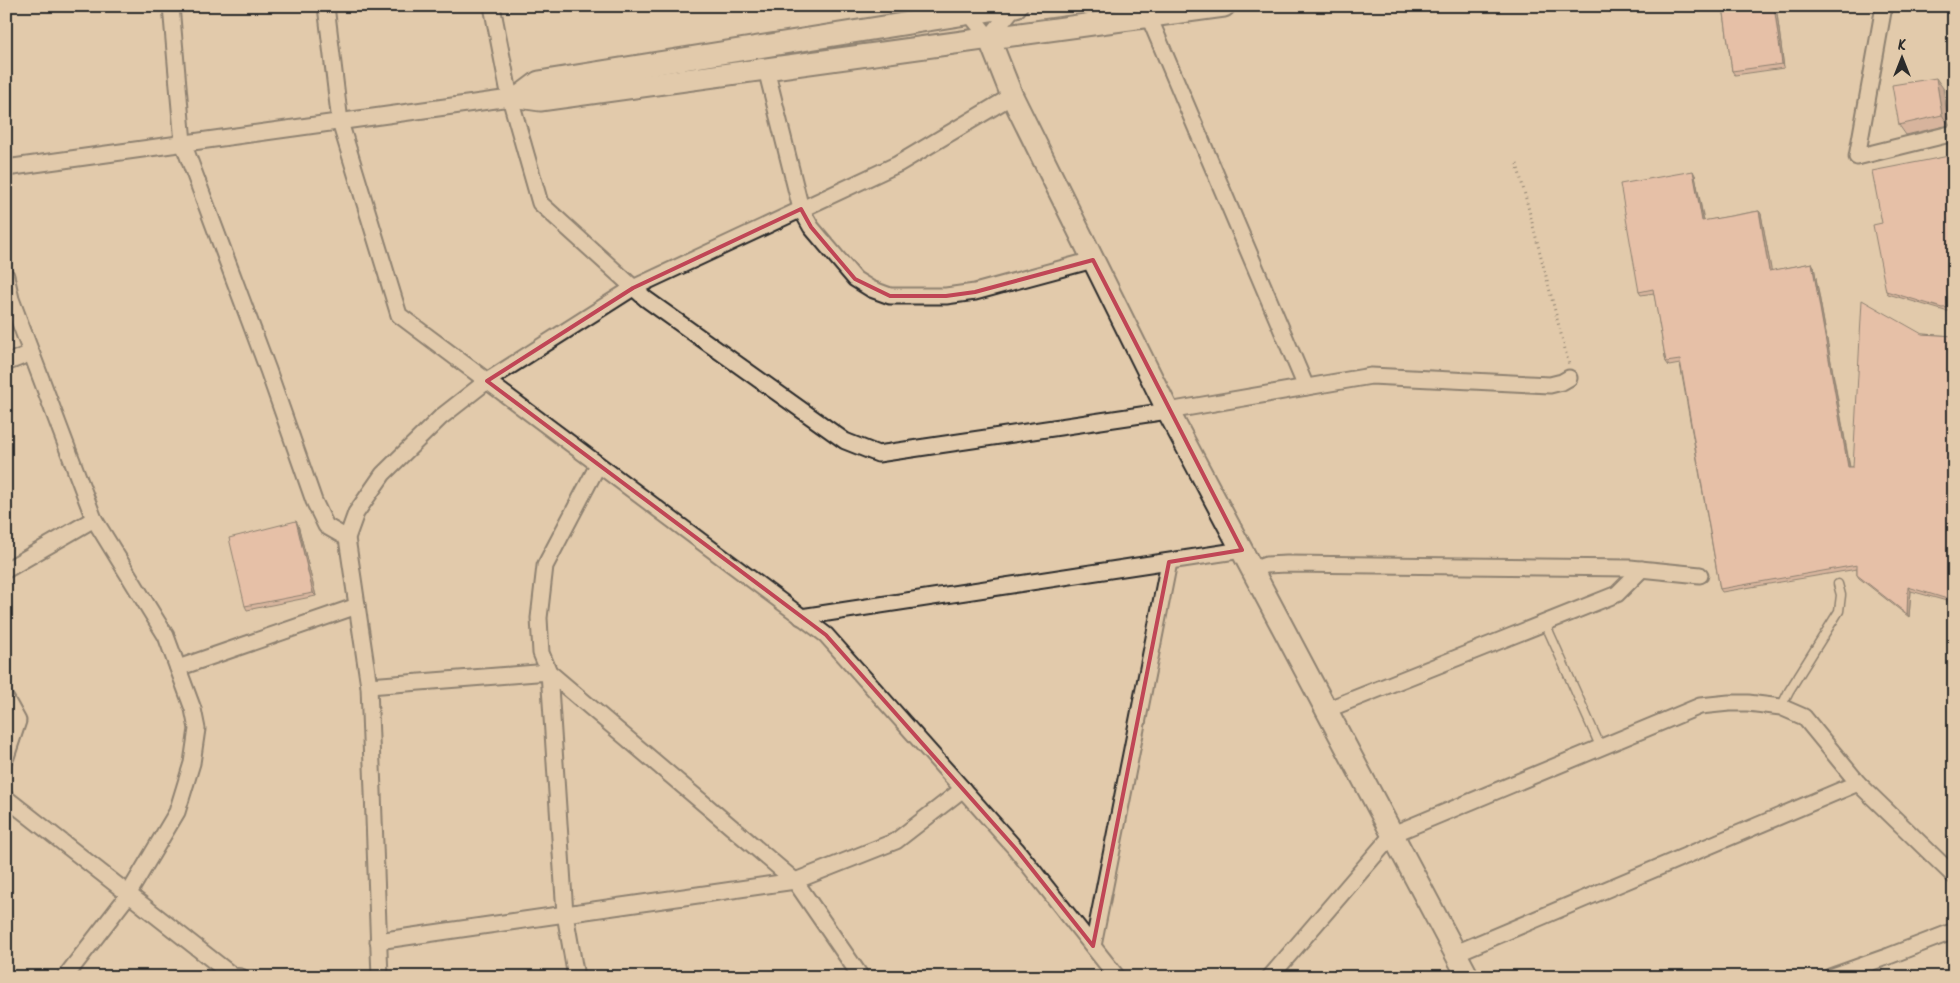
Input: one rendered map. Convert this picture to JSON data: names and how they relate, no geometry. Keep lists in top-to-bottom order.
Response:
{
  "north": "top"
}
